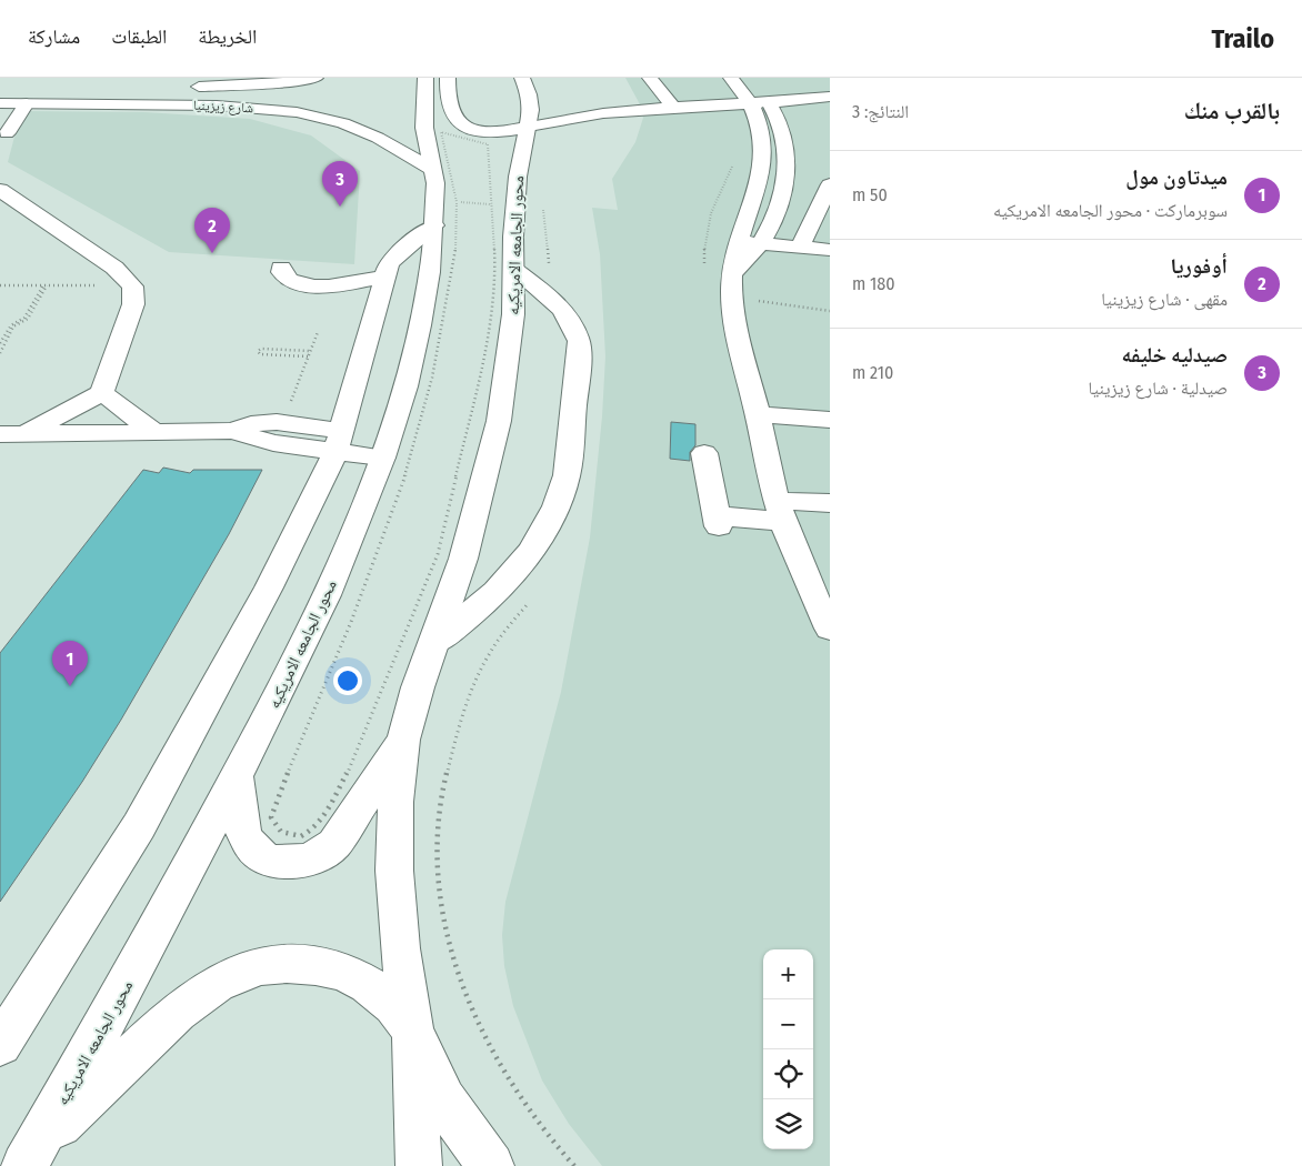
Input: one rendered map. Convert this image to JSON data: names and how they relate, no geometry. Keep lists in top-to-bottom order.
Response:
{
  "streets": {
    "main road": ["شارع زيزينيا", "محور الجامعه الامريكيه"]
  },
  "crossings": [
    ["شارع زيزينيا", "محور الجامعه الامريكيه"]
  ],
  "page": {
    "header": "Trailo",
    "nav": ["الخريطة", "الطبقات", "مشاركة"],
    "heading": ["بالقرب منك", "النتائج: 3"],
    "list": [
      {
        "mark": "1",
        "name": "ميدتاون مول",
        "note": "سوبرماركت · محور الجامعه الامريكيه",
        "value": "50 m"
      },
      {
        "mark": "2",
        "name": "أوفوريا",
        "note": "مقهى · شارع زيزينيا",
        "value": "180 m"
      },
      {
        "mark": "3",
        "name": "صيدليه خليفه",
        "note": "صيدلية · شارع زيزينيا",
        "value": "210 m"
      }
    ],
    "pins": ["3", "2", "1"],
    "map_buttons": ["+", "−"]
  }
}
